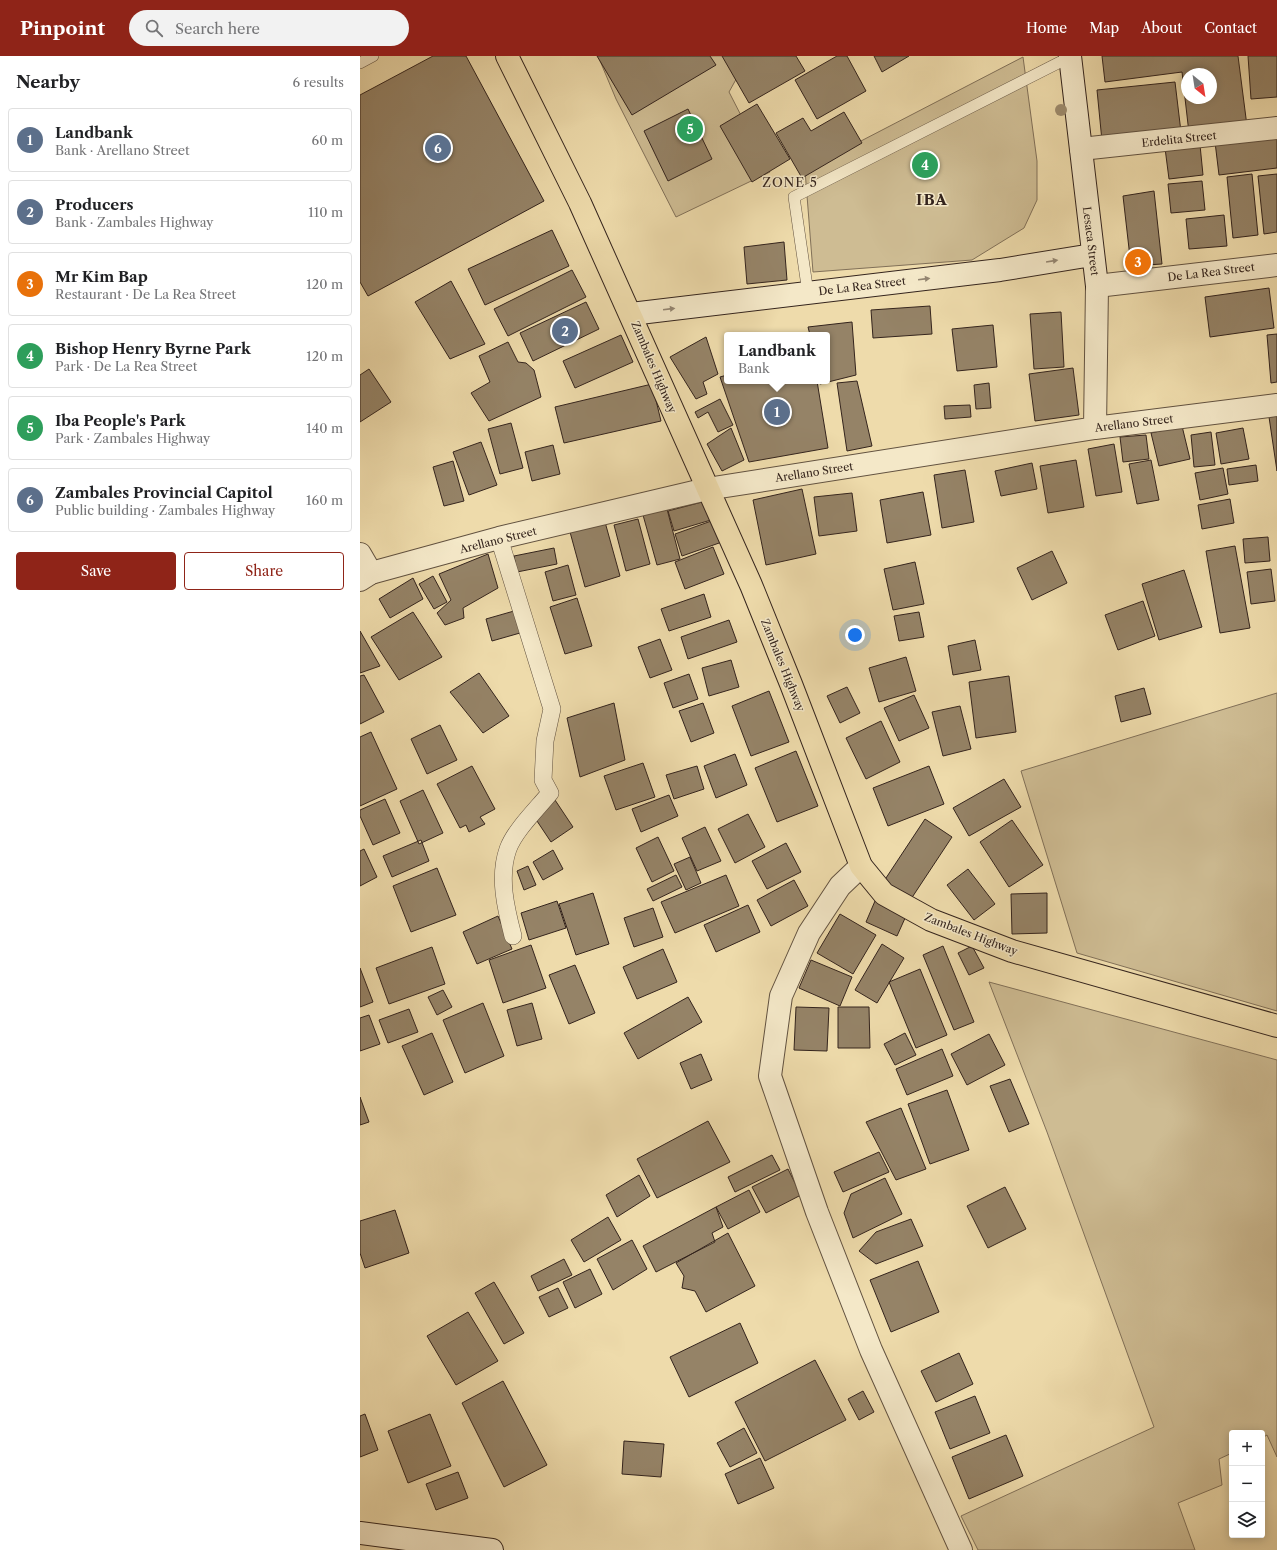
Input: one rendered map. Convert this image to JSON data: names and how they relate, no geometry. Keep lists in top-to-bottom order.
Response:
{
  "streets": {
    "main road": ["Zambales Highway"],
    "street": [
      "Erdelita Street",
      "Lesaca Street",
      "De La Rea Street",
      "Arellano Street"
    ]
  },
  "crossings": [
    ["Erdelita Street", "Lesaca Street"],
    ["Lesaca Street", "De La Rea Street"],
    ["Lesaca Street", "Arellano Street"],
    ["De La Rea Street", "Zambales Highway"],
    ["Zambales Highway", "Arellano Street"]
  ],
  "one_way": ["De La Rea Street"],
  "districts": ["ZONE 5", "IBA"],
  "north": "bottom right",
  "page": {
    "header": "Pinpoint",
    "search": "Search here",
    "nav": [
      "Home",
      "Map",
      "About",
      "Contact"
    ],
    "heading": ["Nearby", "6 results"],
    "list": [
      {
        "mark": "1",
        "name": "Landbank",
        "note": "Bank · Arellano Street",
        "value": "60 m"
      },
      {
        "mark": "2",
        "name": "Producers",
        "note": "Bank · Zambales Highway",
        "value": "110 m"
      },
      {
        "mark": "3",
        "name": "Mr Kim Bap",
        "note": "Restaurant · De La Rea Street",
        "value": "120 m"
      },
      {
        "mark": "4",
        "name": "Bishop Henry Byrne Park",
        "note": "Park · De La Rea Street",
        "value": "120 m"
      },
      {
        "mark": "5",
        "name": "Iba People's Park",
        "note": "Park · Zambales Highway",
        "value": "140 m"
      },
      {
        "mark": "6",
        "name": "Zambales Provincial Capitol",
        "note": "Public building · Zambales Highway",
        "value": "160 m"
      }
    ],
    "pins": [
      "5",
      "6",
      "4",
      "3",
      "2",
      "1"
    ],
    "popup": ["Landbank", "Bank"],
    "buttons": ["Save", "Share"],
    "map_buttons": ["+", "−"]
  }
}
